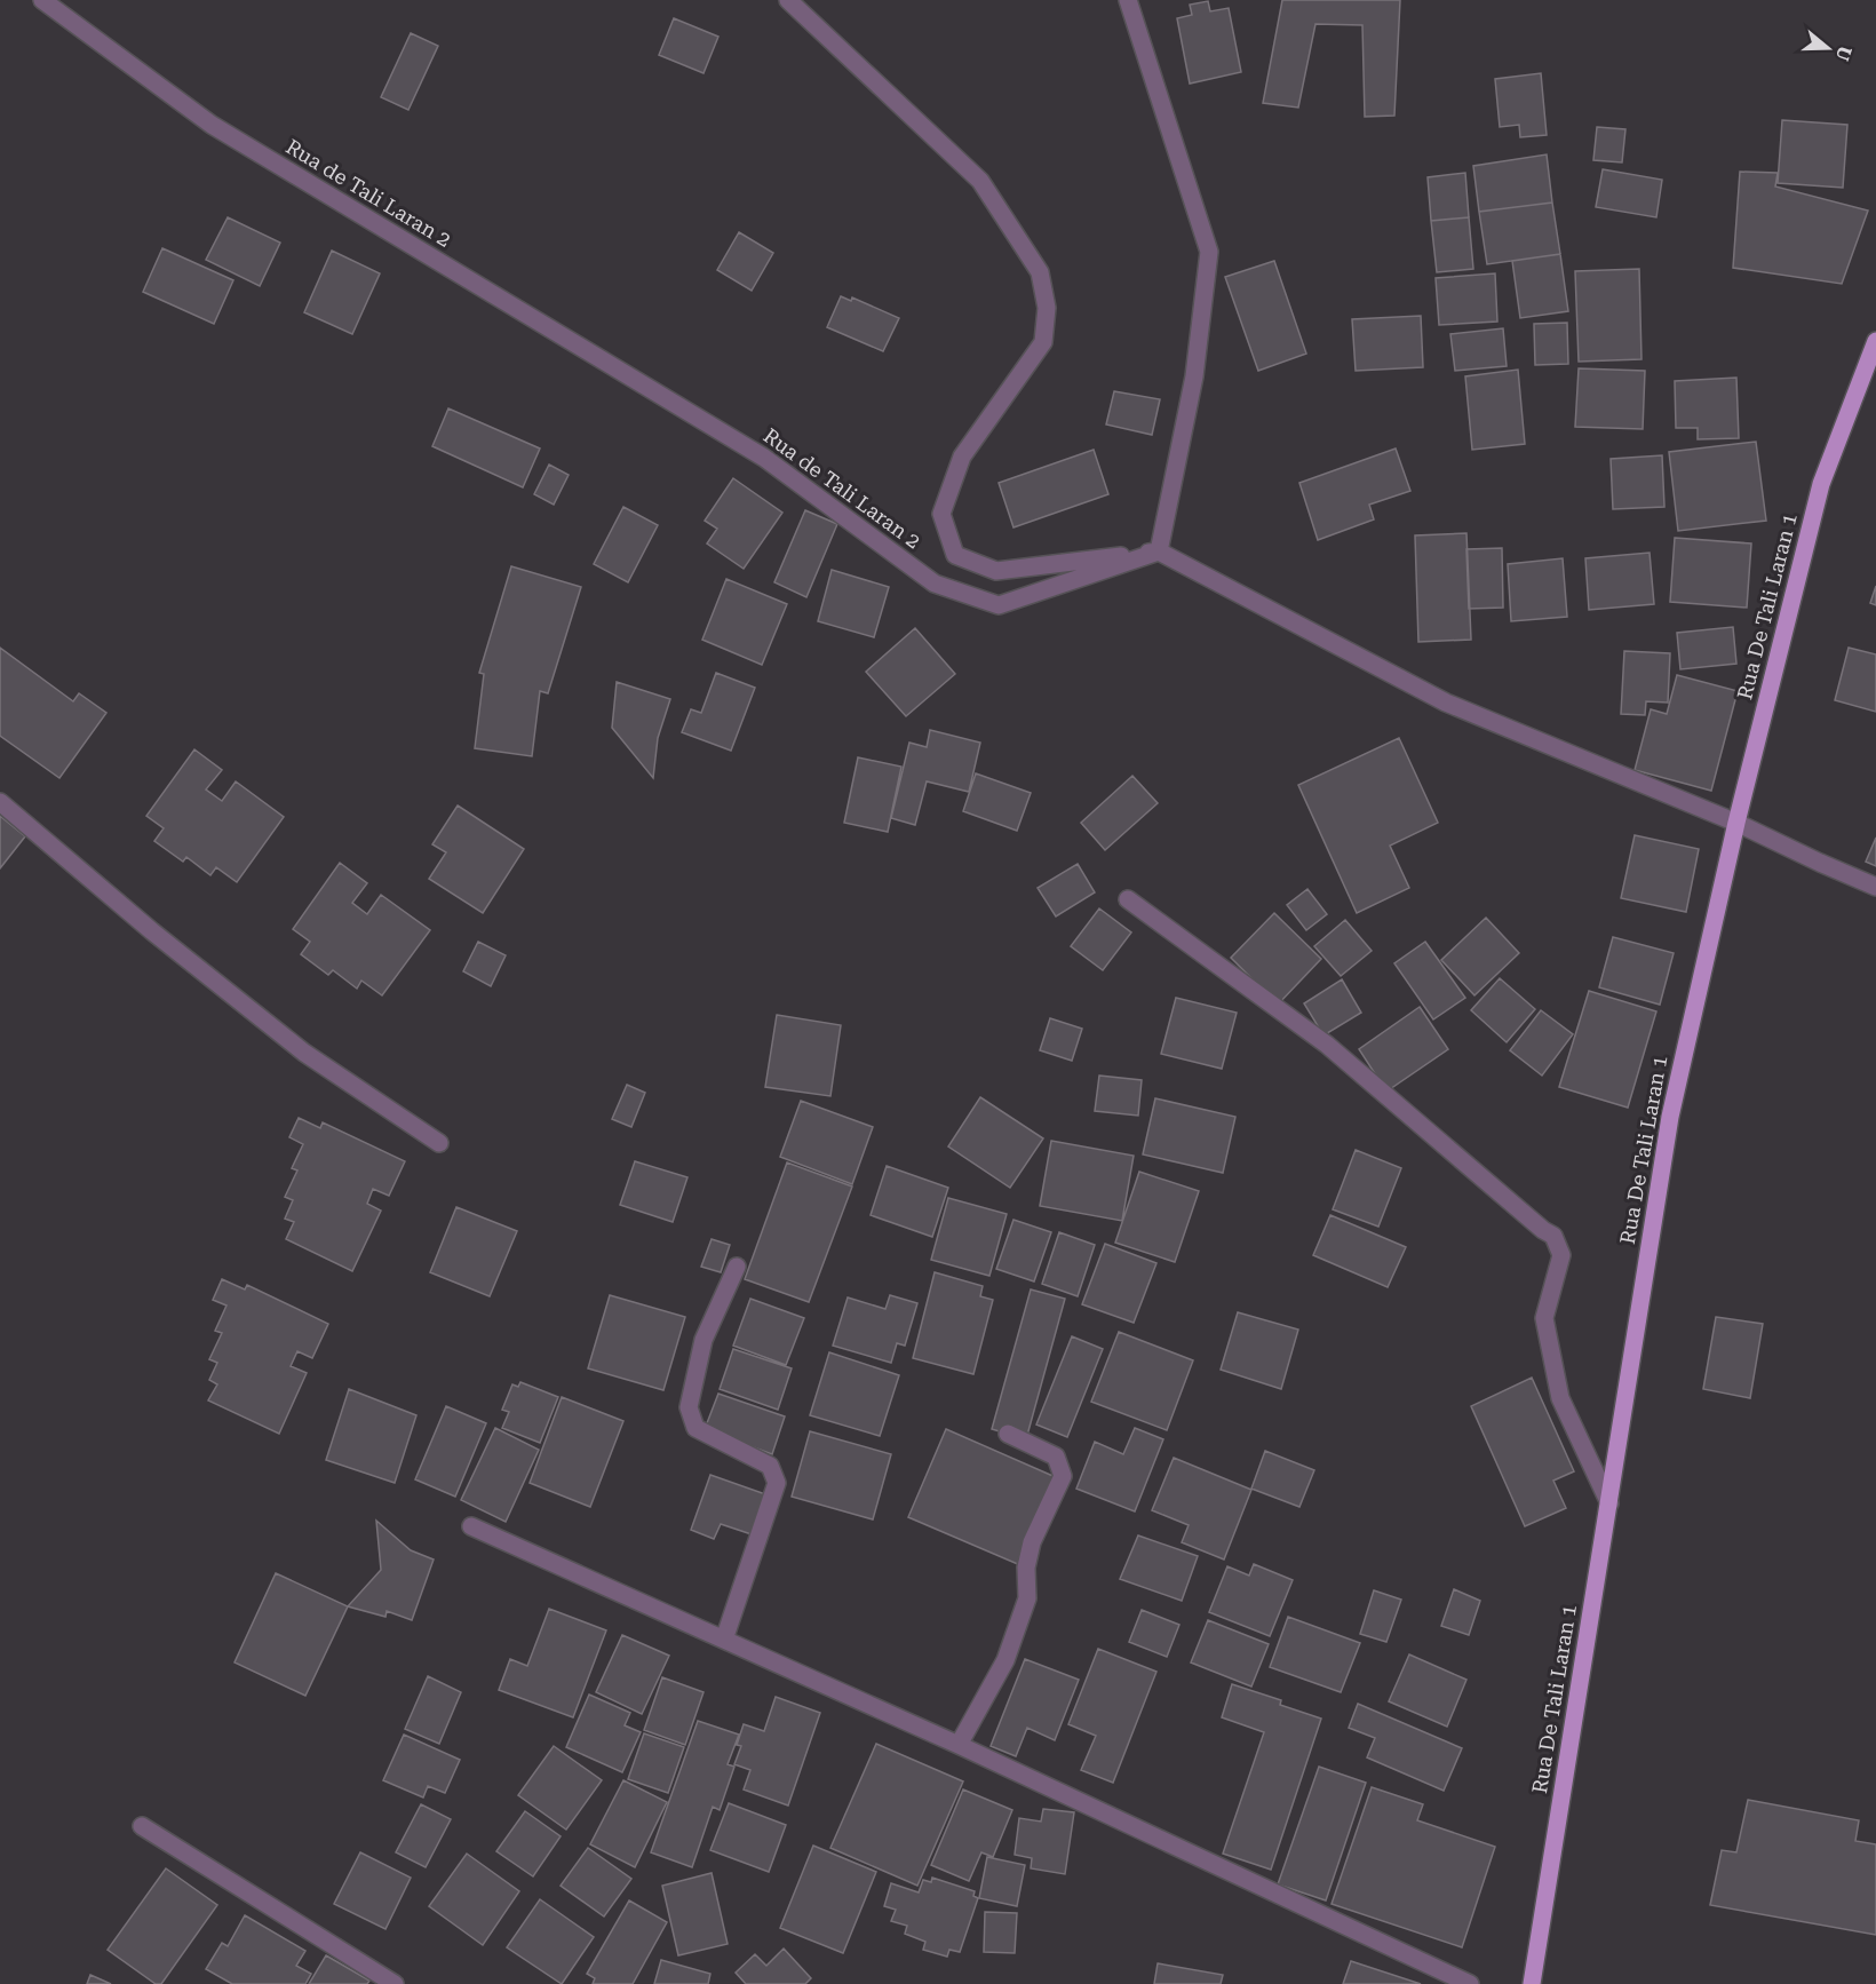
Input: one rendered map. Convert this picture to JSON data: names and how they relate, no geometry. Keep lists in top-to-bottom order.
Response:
{
  "streets": {
    "main road": ["Rua De Tali Laran 1"],
    "street": ["Rua de Tali Laran 2"]
  },
  "north": "right"
}
